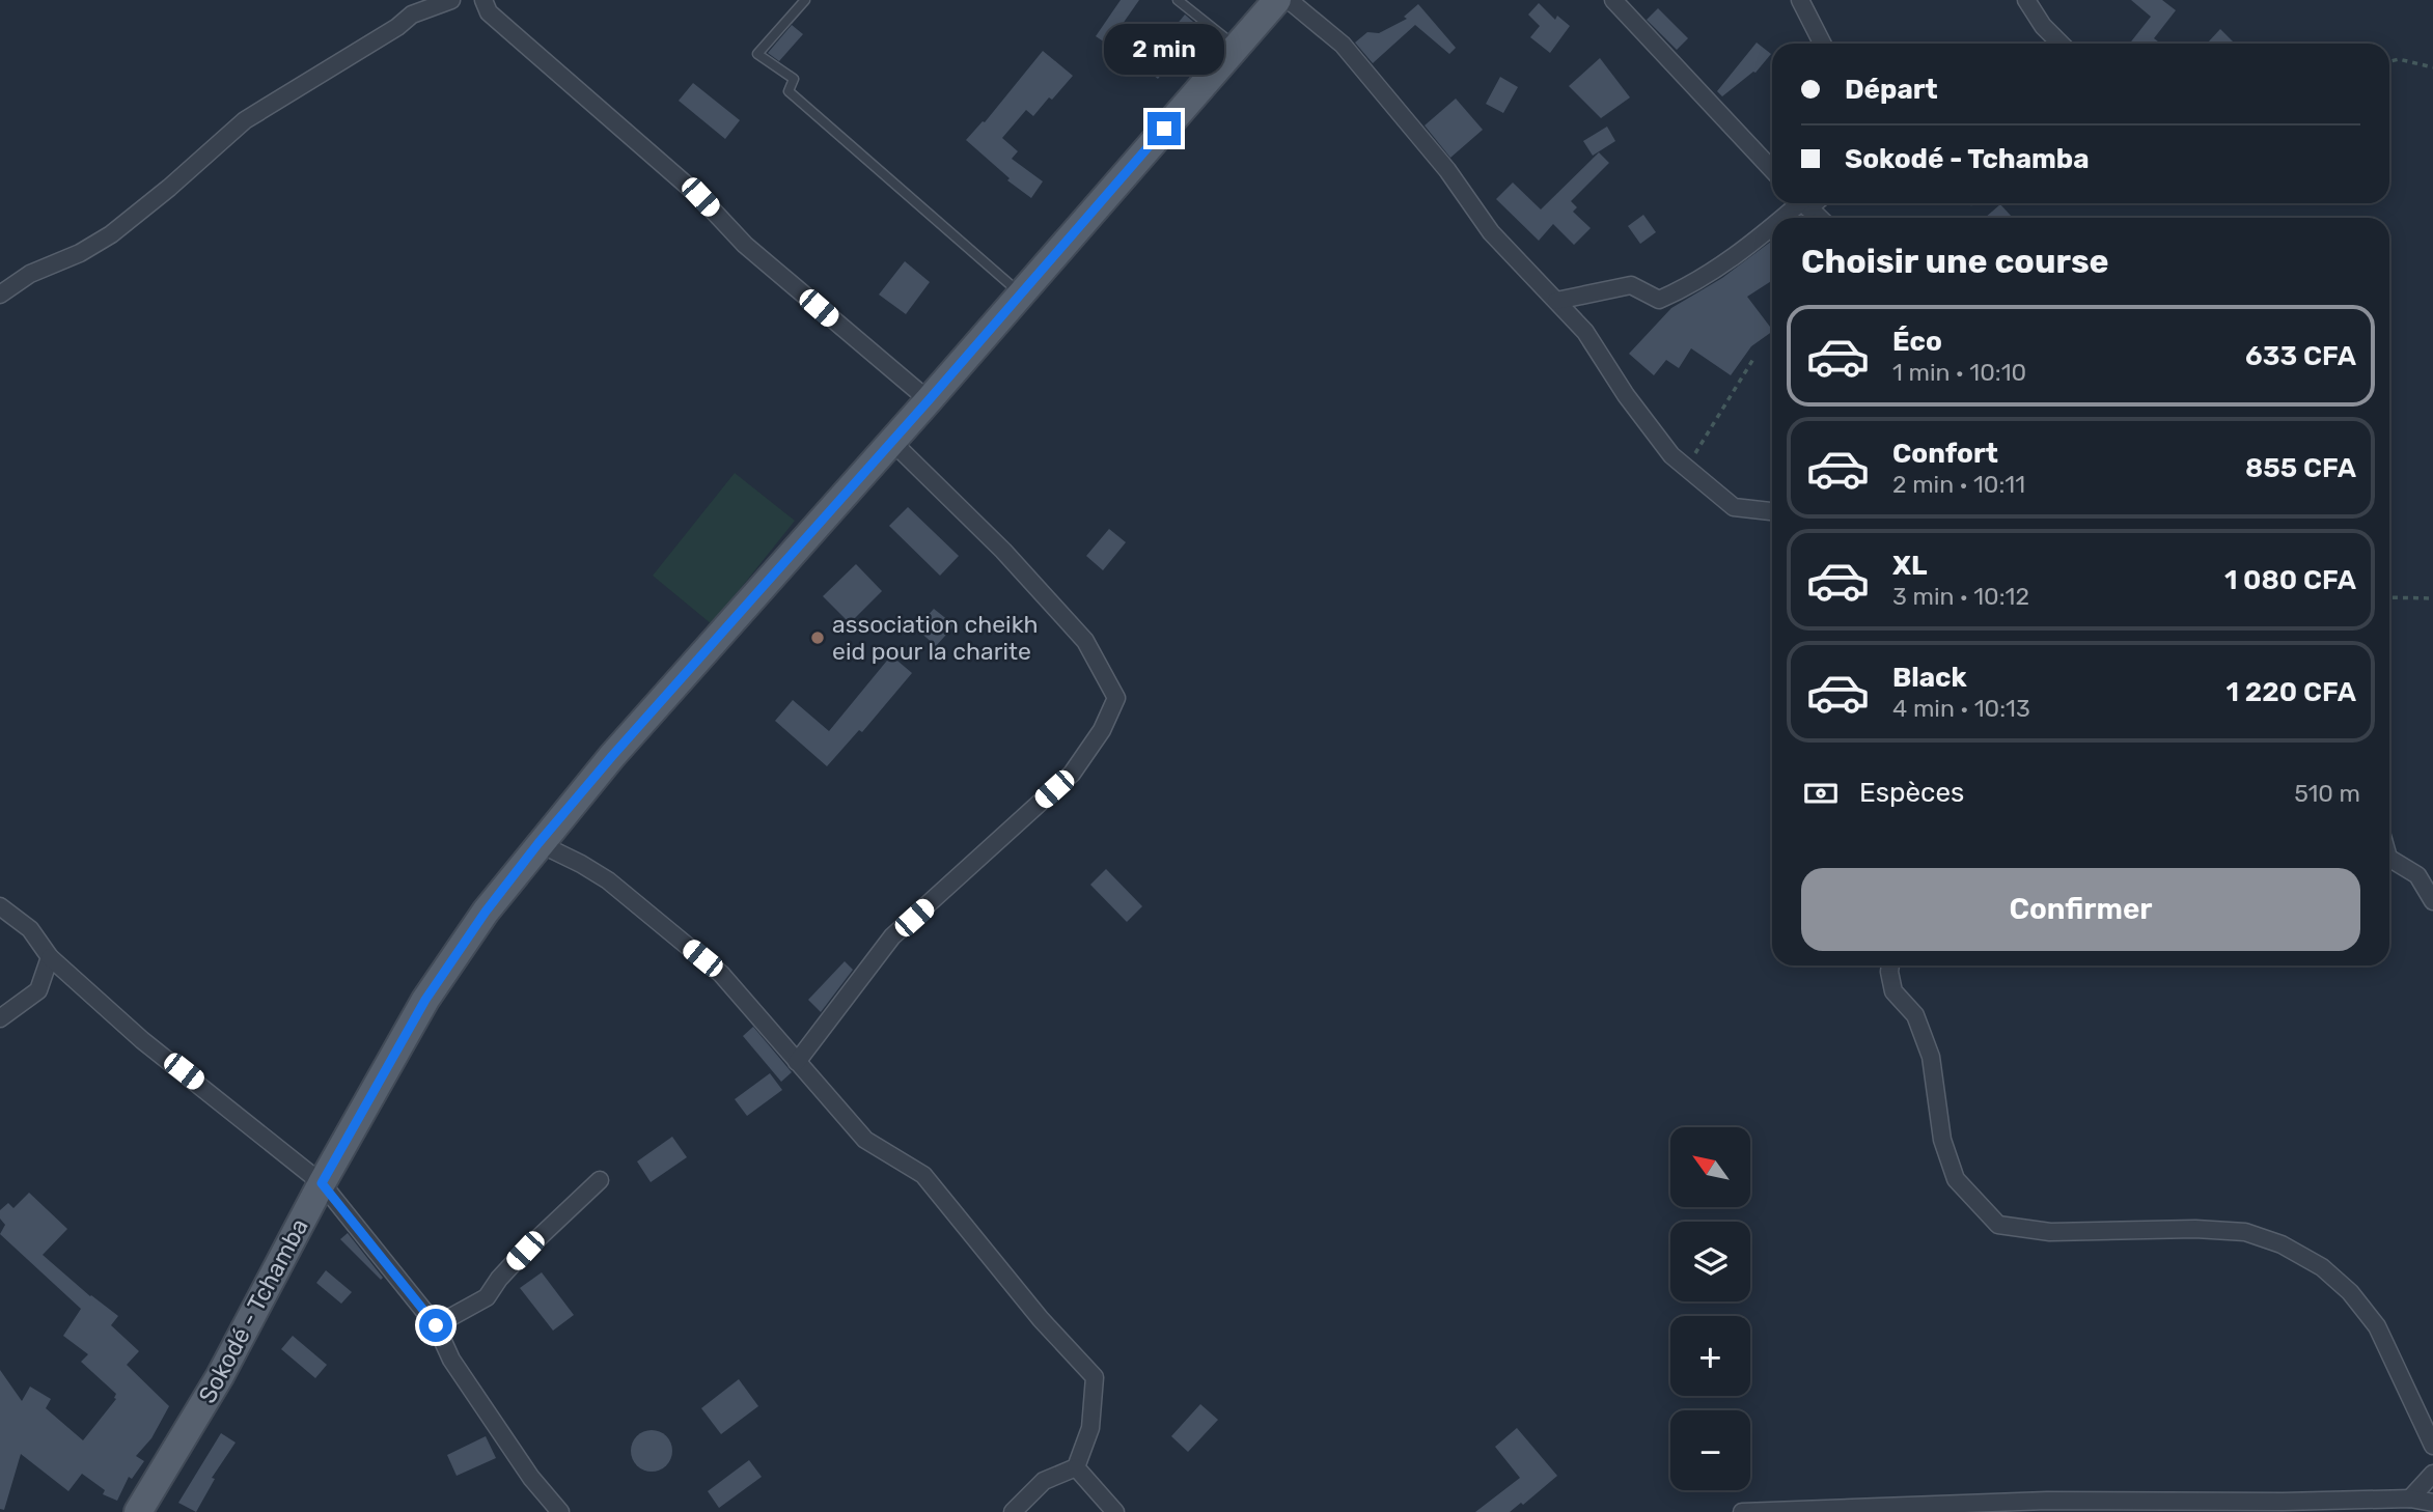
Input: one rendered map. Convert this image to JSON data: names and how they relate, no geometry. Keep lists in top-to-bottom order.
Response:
{
  "streets": {
    "main road": ["Sokodé - Tchamba"]
  },
  "places": ["association cheikh eid pour la charite"],
  "north": "top left",
  "page": {
    "bubble": "2 min",
    "banner": ["Départ", "Sokodé - Tchamba"],
    "heading": "Choisir une course",
    "list": [
      {
        "name": "Éco",
        "note": "1 min · 10:10",
        "value": "633 CFA"
      },
      {
        "name": "Confort",
        "note": "2 min · 10:11",
        "value": "855 CFA"
      },
      {
        "name": "XL",
        "note": "3 min · 10:12",
        "value": "1 080 CFA"
      },
      {
        "name": "Black",
        "note": "4 min · 10:13",
        "value": "1 220 CFA"
      }
    ],
    "pay": ["Espèces", "510 m"],
    "buttons": "Confirmer",
    "map_buttons": ["+", "−"]
  }
}
